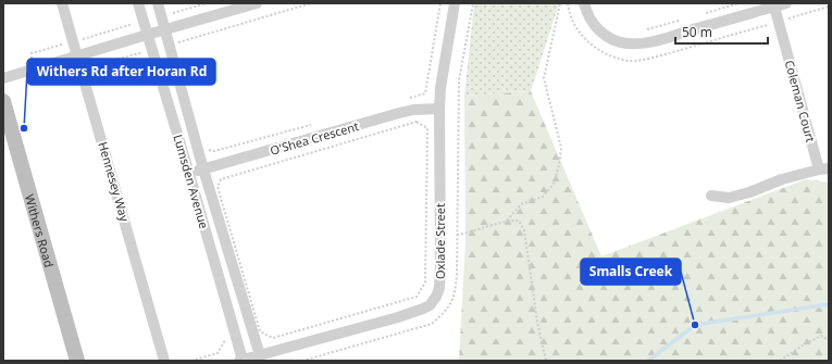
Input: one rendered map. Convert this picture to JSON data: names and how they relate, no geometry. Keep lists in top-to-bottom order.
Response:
{
  "streets": {
    "main road": ["Withers Road"],
    "street": [
      "Coleman Court",
      "O'Shea Crescent",
      "Hennesey Way",
      "Lumsden Avenue",
      "Oxlade Street"
    ]
  },
  "crossings": [
    ["O'Shea Crescent", "Lumsden Avenue"],
    ["O'Shea Crescent", "Oxlade Street"],
    ["Lumsden Avenue", "Oxlade Street"]
  ],
  "places": ["Withers Rd after Horan Rd", "Smalls Creek"],
  "scale_bar": "50 m"
}
